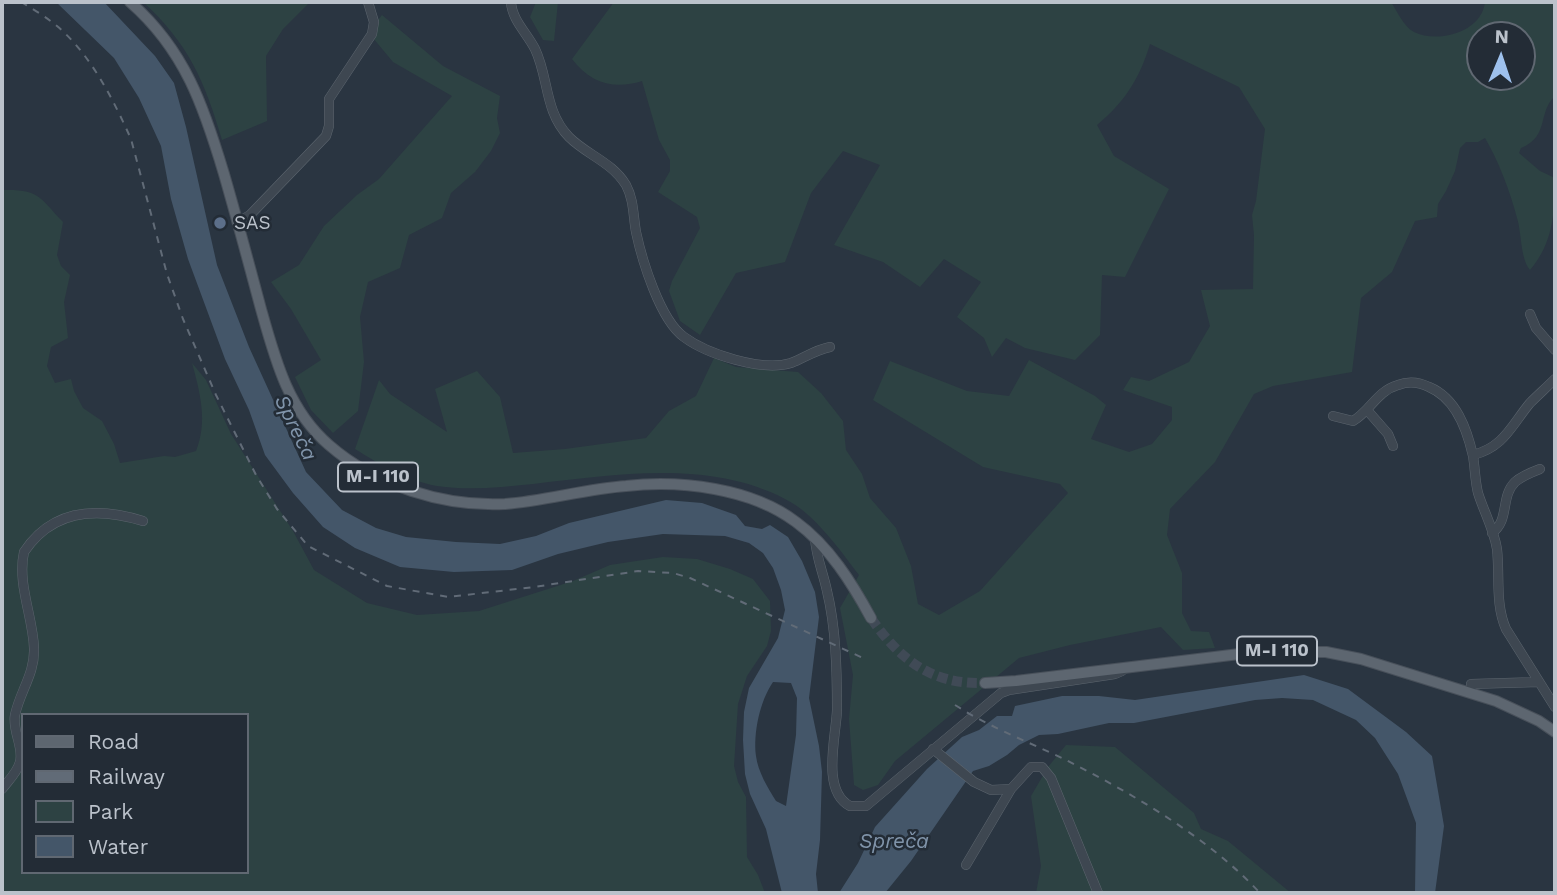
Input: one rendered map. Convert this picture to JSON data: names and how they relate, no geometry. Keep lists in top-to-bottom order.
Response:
{
  "streets": {
    "main road": ["M-I 110"]
  },
  "water": ["Spreča"],
  "places": ["SAS"],
  "legend": [
    "Road",
    "Railway",
    "Park",
    "Water"
  ],
  "north": "top"
}
